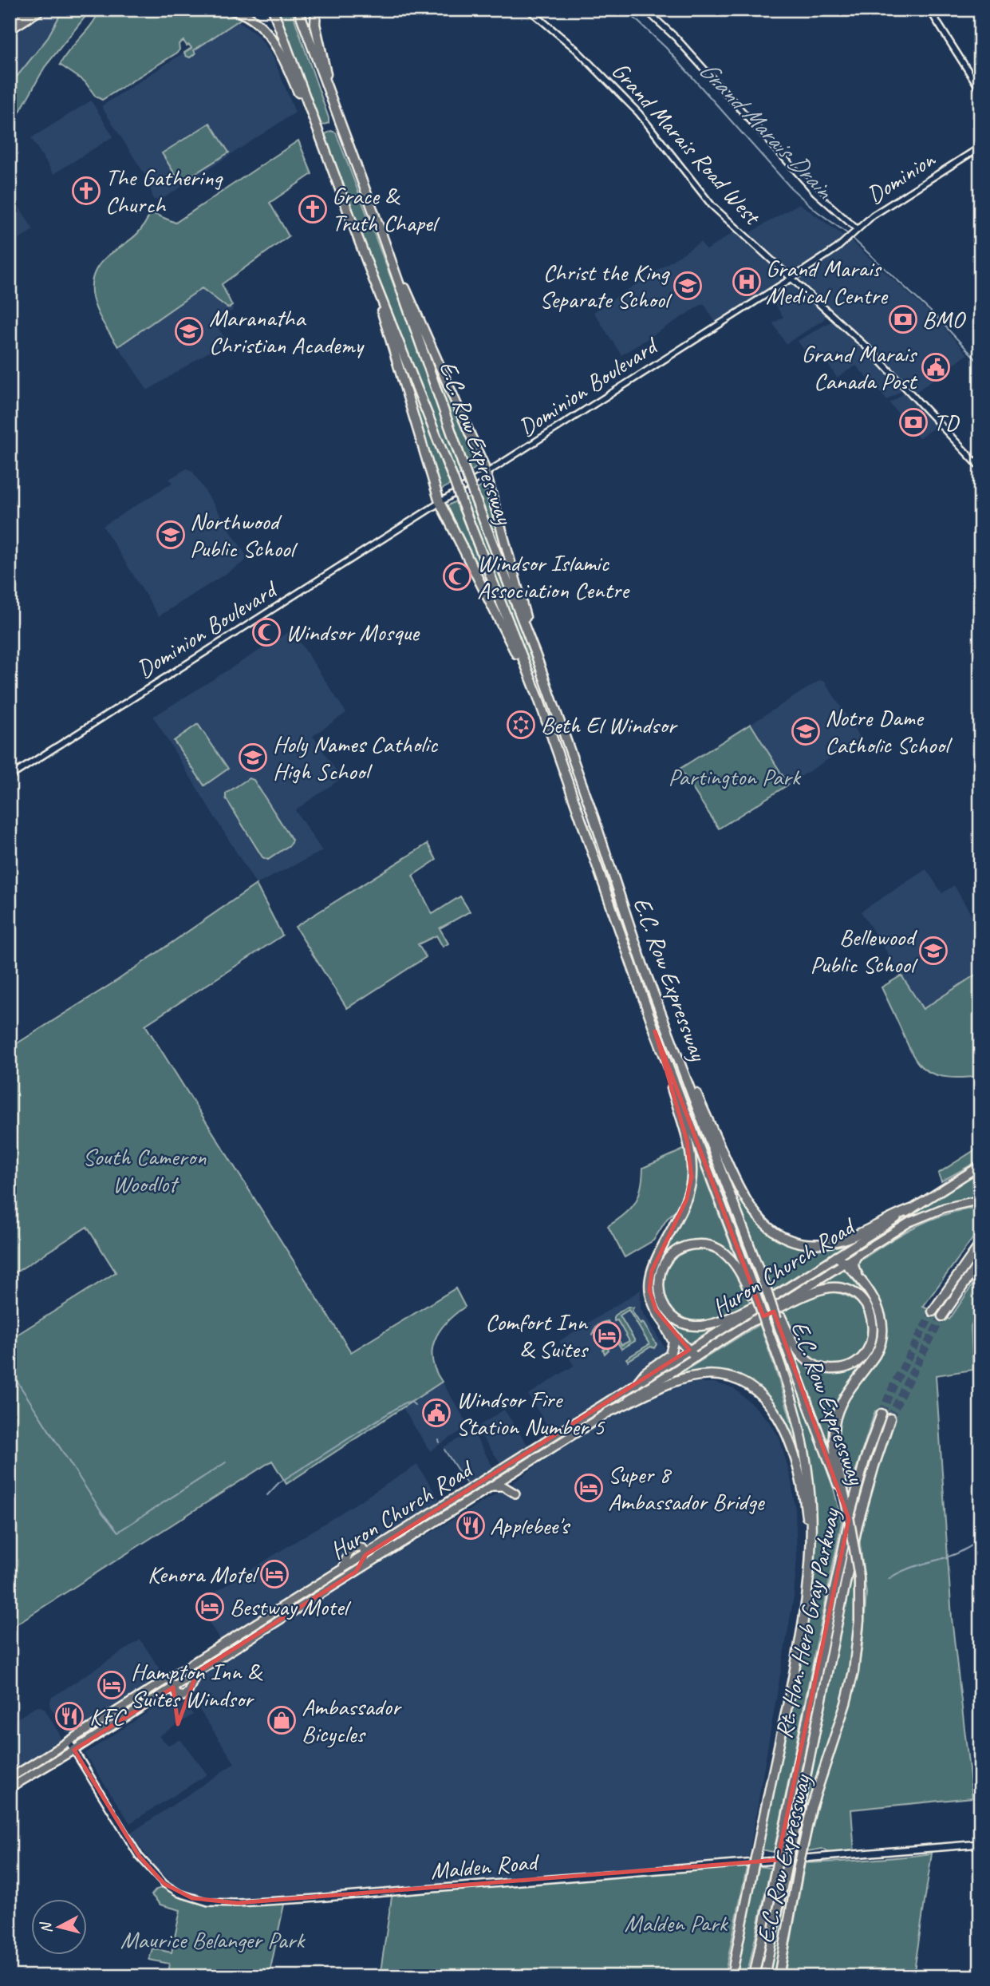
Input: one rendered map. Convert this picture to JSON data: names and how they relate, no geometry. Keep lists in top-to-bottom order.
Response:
{
  "streets": {
    "highway": ["E.C. Row Expressway", "Huron Church Road", "Rt. Hon. Herb Gray Parkway"],
    "main road": ["Malden Road"],
    "street": ["Grand Marais Road West", "Dominion", "Dominion Boulevard"]
  },
  "crossings": [
    ["Grand Marais Road West", "Dominion Boulevard"],
    ["Dominion", "Dominion Boulevard"],
    ["E.C. Row Expressway", "Huron Church Road"],
    ["Huron Church Road", "Malden Road"]
  ],
  "water": ["Grand Marais Drain"],
  "parks": [
    "Partington Park",
    "South Cameron Woodlot",
    "Malden Park",
    "Maurice Belanger Park"
  ],
  "places": {
    "church": ["The Gathering Church", "Grace & Truth Chapel"],
    "hospital": ["Grand Marais Medical Centre"],
    "school or university": [
      "Christ the King Separate School",
      "Maranatha Christian Academy",
      "Northwood Public School",
      "Notre Dame Catholic School",
      "Holy Names Catholic High School",
      "Bellewood Public School"
    ],
    "bank": ["BMO", "TD"],
    "public building": ["Grand Marais Canada Post", "Windsor Fire Station Number 5"],
    "mosque": ["Windsor Islamic Association Centre", "Windsor Mosque"],
    "synagogue": ["Beth El Windsor"],
    "hotel": [
      "Comfort Inn & Suites",
      "Super 8 Ambassador Bridge",
      "Kenora Motel",
      "Bestway Motel",
      "Hampton Inn & Suites Windsor"
    ],
    "restaurant": ["Applebee's", "KFC"],
    "shop": ["Ambassador Bicycles"]
  },
  "north": "left"
}
